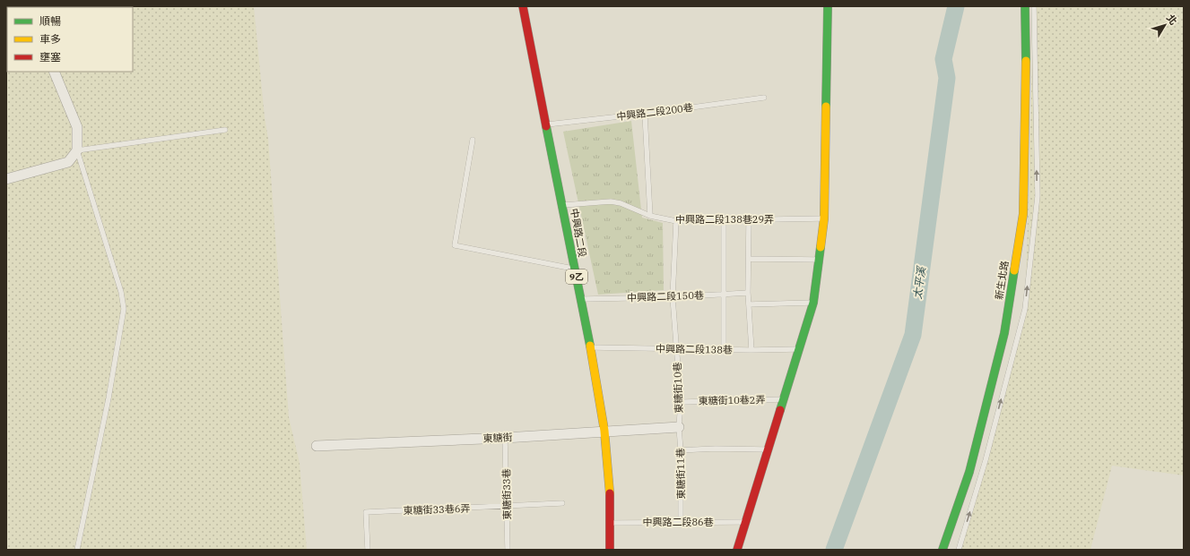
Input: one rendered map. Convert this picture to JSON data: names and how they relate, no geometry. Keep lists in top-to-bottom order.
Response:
{
  "streets": {
    "street": [
      "中興路二段",
      "9乙",
      "新生北路",
      "東糖街"
    ],
    "lane": [
      "中興路二段200巷",
      "中興路二段138巷29弄",
      "中興路二段150巷",
      "中興路二段138巷",
      "東糖街10巷",
      "東糖街10巷2弄",
      "東糖街11巷",
      "東糖街33巷",
      "東糖街33巷6弄",
      "中興路二段86巷"
    ]
  },
  "crossings": [
    ["中興路二段200巷", "中興路二段"],
    ["中興路二段138巷29弄", "中興路二段"],
    ["中興路二段138巷29弄", "東糖街10巷"],
    ["中興路二段", "中興路二段150巷"],
    ["中興路二段", "中興路二段138巷"],
    ["中興路二段", "東糖街"],
    ["中興路二段", "中興路二段86巷"],
    ["中興路二段150巷", "東糖街10巷"],
    ["中興路二段138巷", "東糖街10巷"],
    ["東糖街10巷", "東糖街10巷2弄"],
    ["東糖街10巷", "東糖街"],
    ["東糖街10巷", "東糖街11巷"],
    ["東糖街", "東糖街11巷"],
    ["東糖街", "東糖街33巷"],
    ["東糖街11巷", "中興路二段86巷"],
    ["東糖街33巷", "東糖街33巷6弄"]
  ],
  "water": ["太平溪"],
  "legend": ["順暢", "車多", "壅塞"],
  "north": "top right"
}
